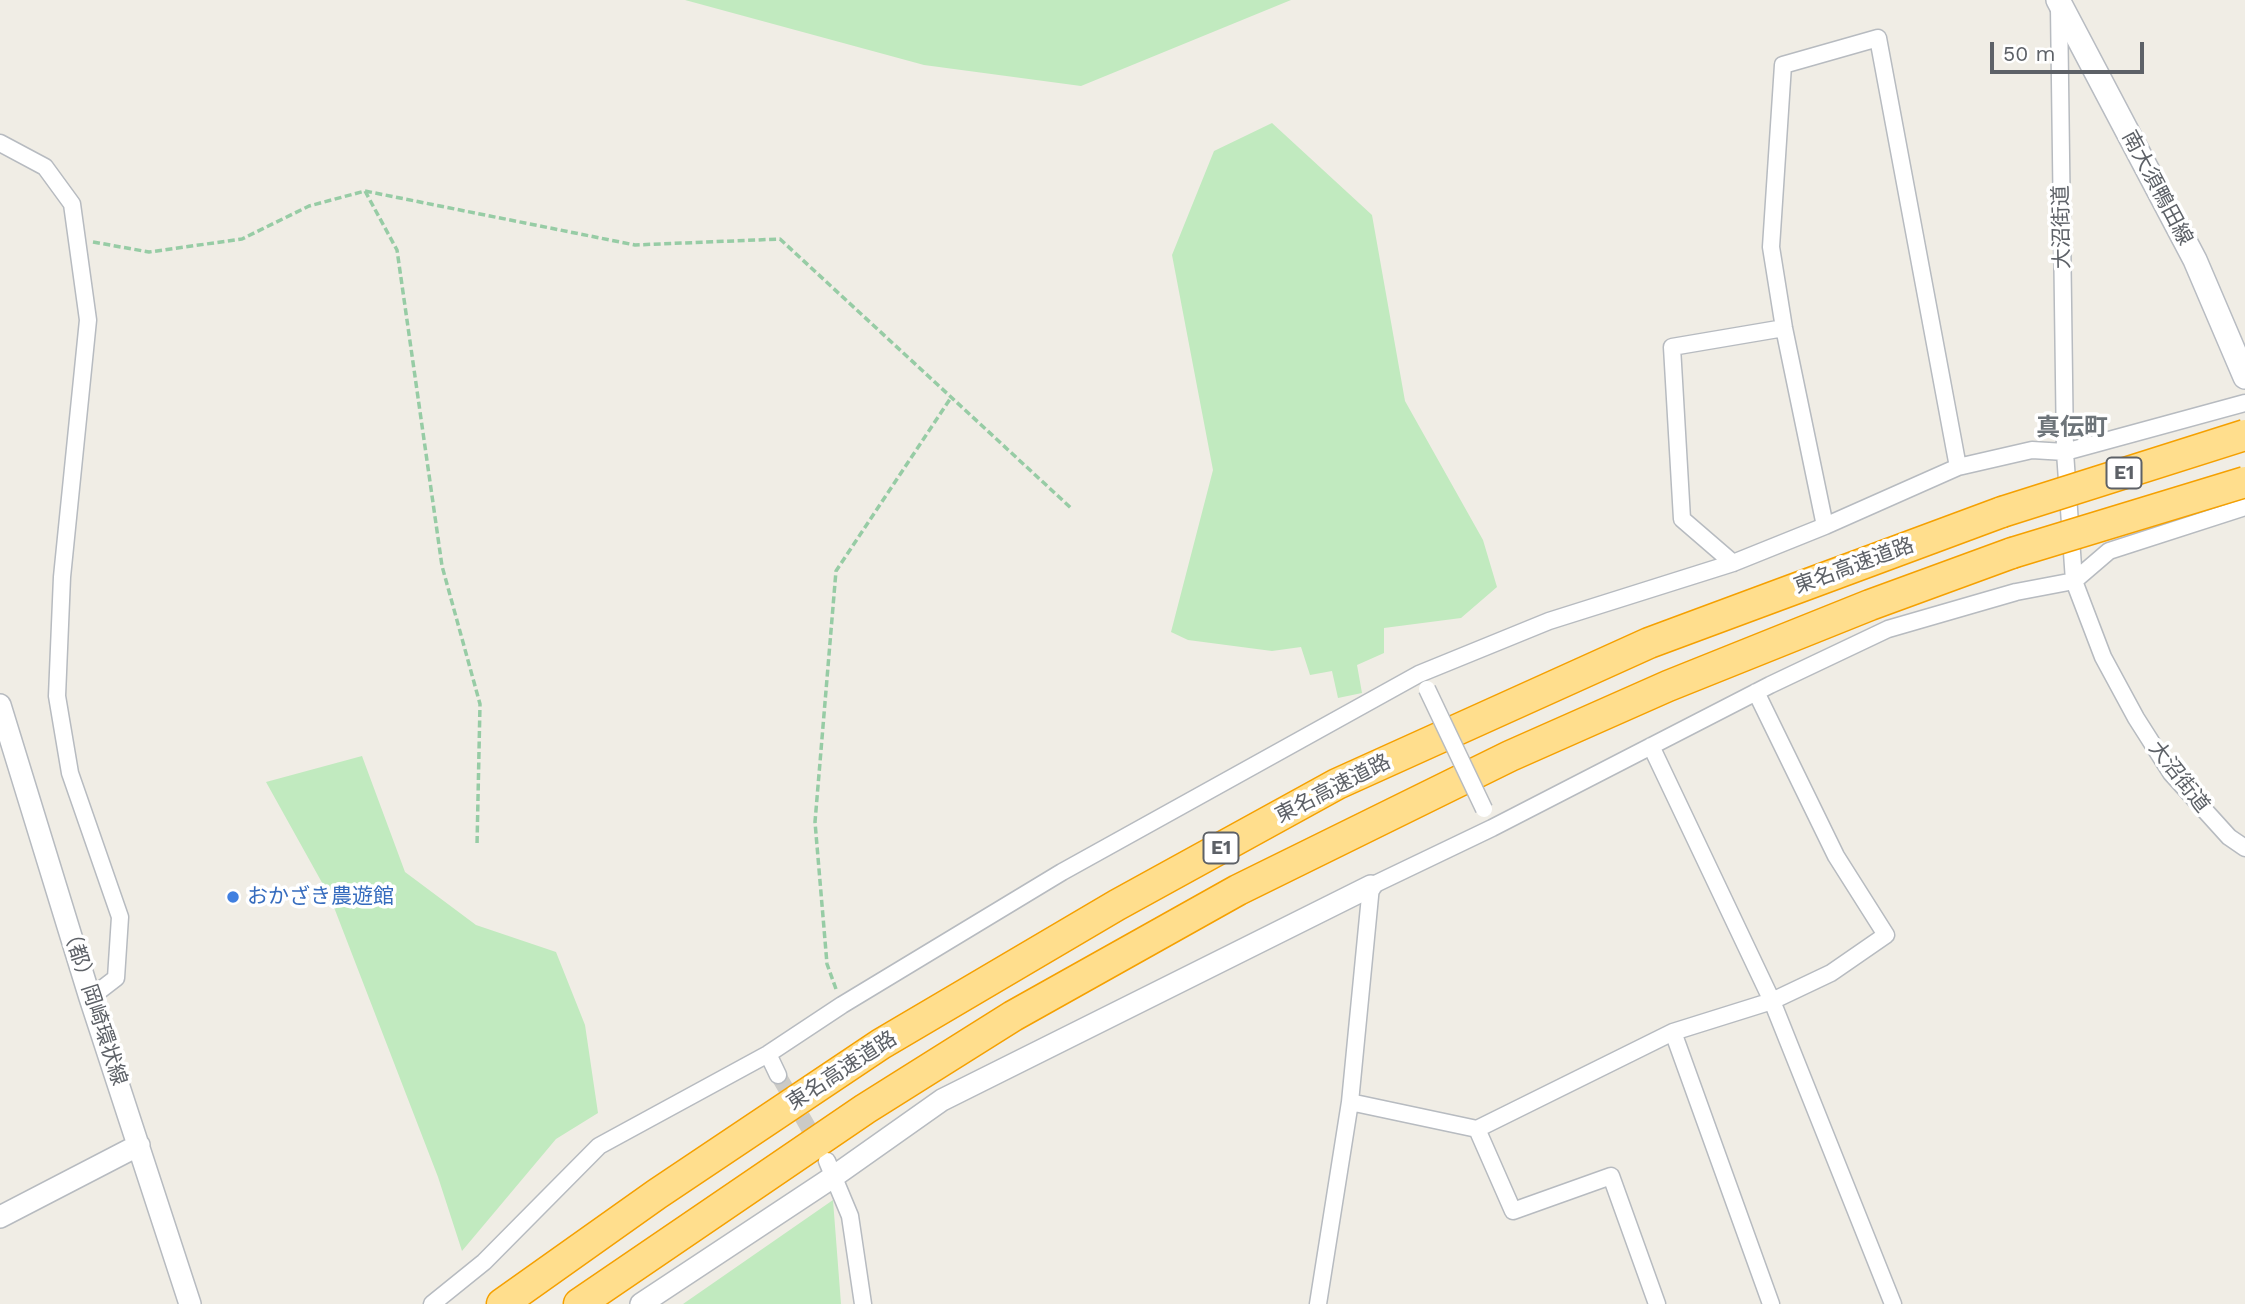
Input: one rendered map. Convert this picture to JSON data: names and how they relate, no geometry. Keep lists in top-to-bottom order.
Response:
{
  "streets": {
    "highway": ["E1", "東名高速道路"],
    "main road": ["南大須鴨田線"],
    "street": ["大沼街道", "（都）岡崎環状線"]
  },
  "crossings": [
    ["南大須鴨田線", "大沼街道"]
  ],
  "districts": ["真伝町"],
  "places": ["おかざき農遊館"],
  "scale_bar": "50 m"
}
